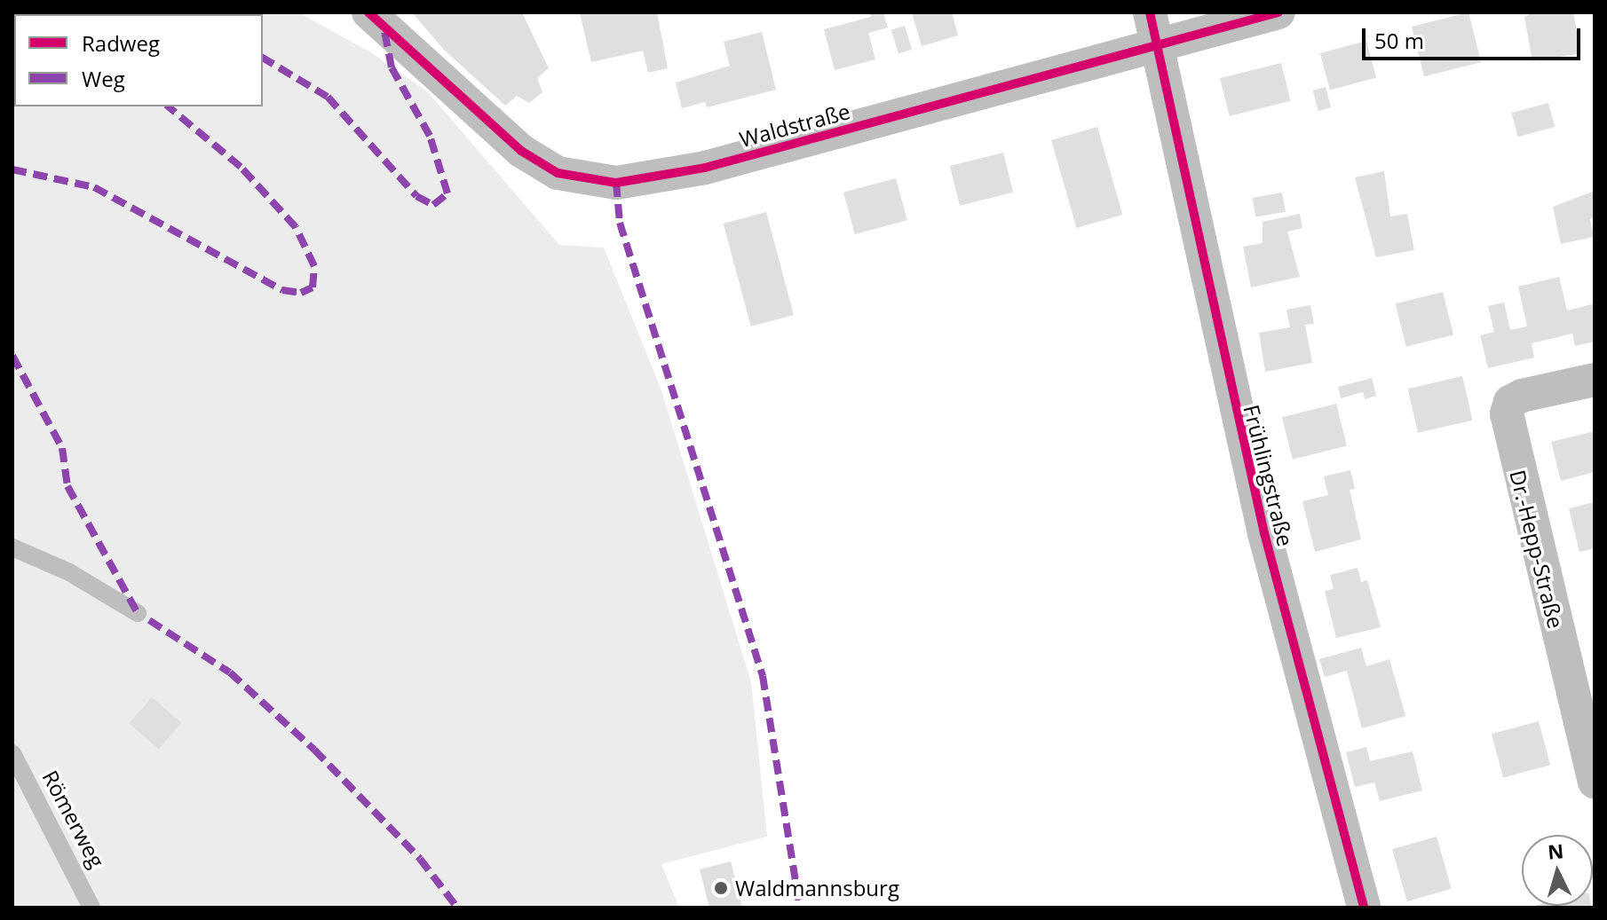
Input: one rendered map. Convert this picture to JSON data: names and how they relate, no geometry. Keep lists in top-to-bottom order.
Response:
{
  "streets": {
    "street": ["Waldstraße", "Frühlingstraße", "Dr.-Hepp-Straße"],
    "lane": ["Römerweg"]
  },
  "crossings": [
    ["Waldstraße", "Frühlingstraße"]
  ],
  "places": ["Waldmannsburg"],
  "legend": ["Radweg", "Weg"],
  "scale_bar": "50 m",
  "north": "top"
}
